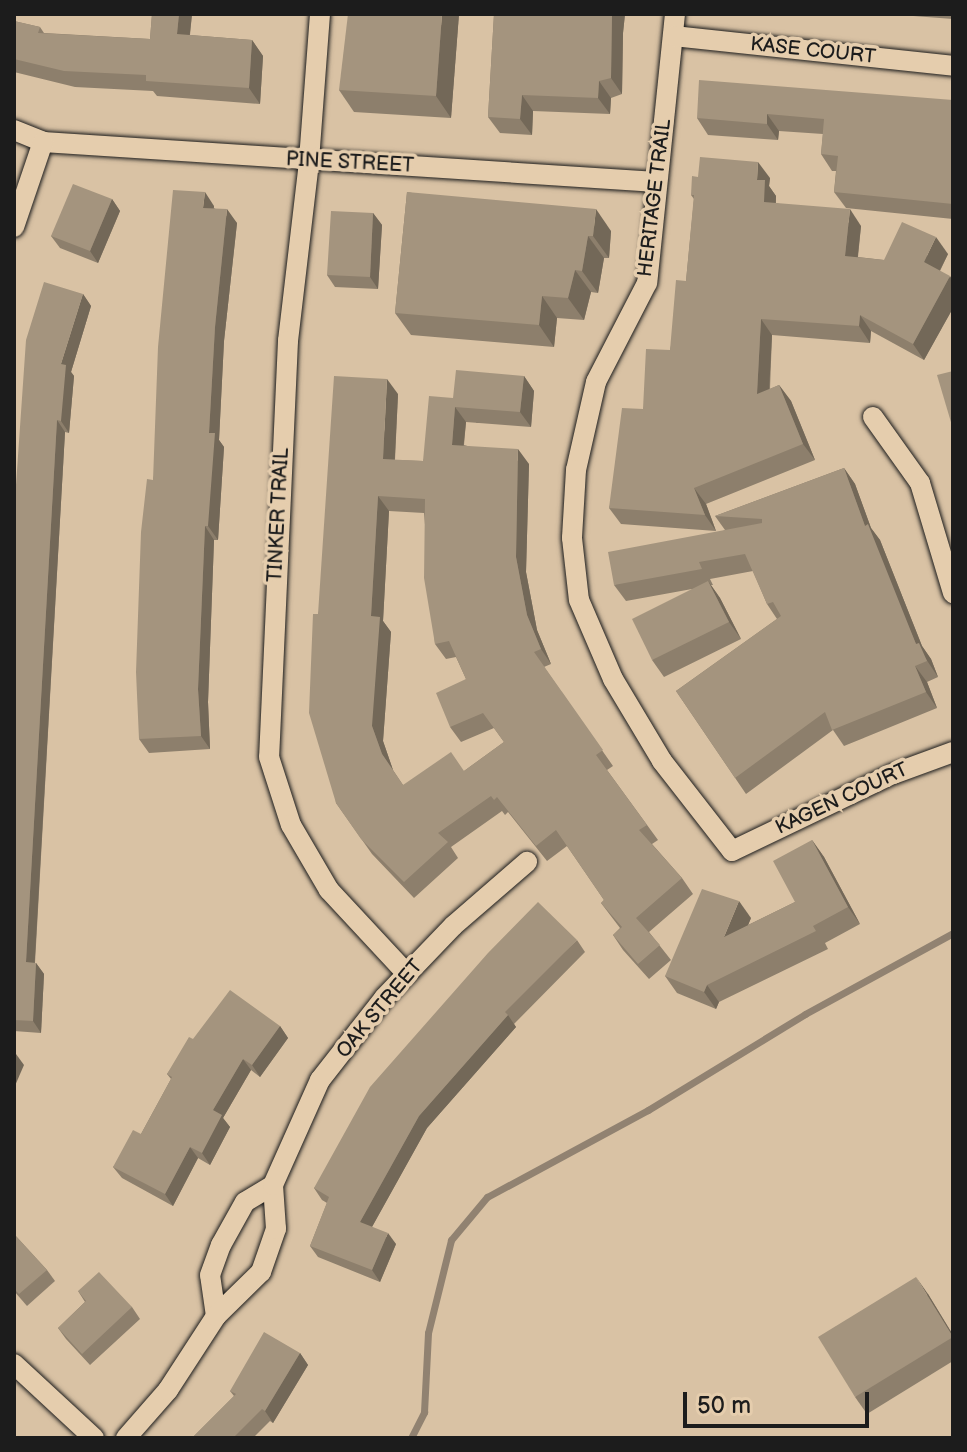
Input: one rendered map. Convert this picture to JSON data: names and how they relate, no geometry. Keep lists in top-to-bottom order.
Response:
{
  "streets": {
    "street": [
      "KASE COURT",
      "PINE STREET",
      "HERITAGE TRAIL",
      "TINKER TRAIL",
      "KAGEN COURT",
      "OAK STREET"
    ]
  },
  "crossings": [
    ["KASE COURT", "HERITAGE TRAIL"],
    ["PINE STREET", "HERITAGE TRAIL"],
    ["PINE STREET", "TINKER TRAIL"],
    ["HERITAGE TRAIL", "KAGEN COURT"],
    ["TINKER TRAIL", "OAK STREET"]
  ],
  "scale_bar": "50 m"
}
